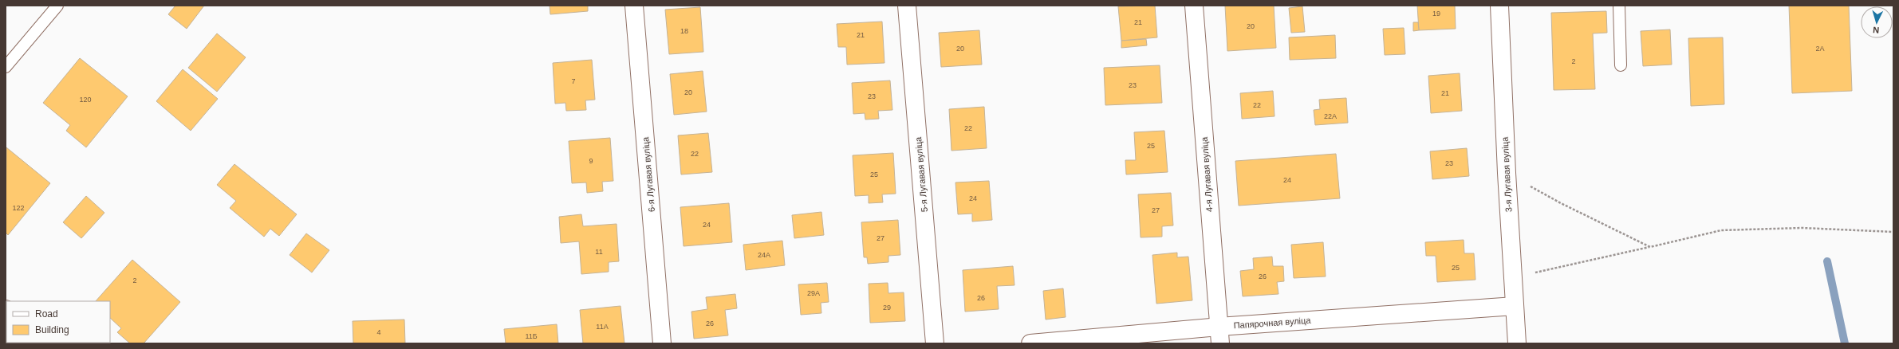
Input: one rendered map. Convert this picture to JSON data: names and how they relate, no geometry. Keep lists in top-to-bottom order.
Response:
{
  "streets": {
    "street": [
      "6-я Лугавая вуліца",
      "5-я Лугавая вуліца",
      "4-я Лугавая вуліца",
      "3-я Лугавая вуліца",
      "Папярочная вуліца"
    ]
  },
  "crossings": [
    ["4-я Лугавая вуліца", "Папярочная вуліца"],
    ["3-я Лугавая вуліца", "Папярочная вуліца"]
  ],
  "house_numbers": [
    "19",
    "21",
    "20",
    "18",
    "21",
    "20",
    "2А",
    "2",
    "7",
    "23",
    "20",
    "21",
    "23",
    "120",
    "22",
    "22А",
    "22",
    "25",
    "22",
    "9",
    "23",
    "25",
    "24",
    "24",
    "122",
    "27",
    "24",
    "27",
    "11",
    "24А",
    "25",
    "26",
    "2",
    "29А",
    "26",
    "29",
    "26",
    "11А",
    "4",
    "11Б"
  ],
  "legend": ["Road", "Building"],
  "north": "bottom"
}
